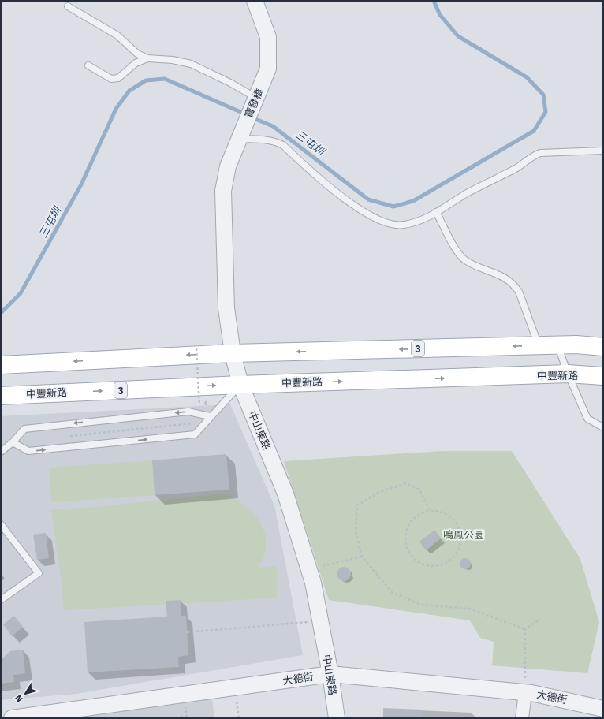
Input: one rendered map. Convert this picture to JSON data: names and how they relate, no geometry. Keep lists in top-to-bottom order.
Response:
{
  "streets": {
    "main road": ["3", "中豐新路"],
    "street": ["寶發橋", "中山東路", "大德街"]
  },
  "crossings": [
    ["寶發橋", "中山東路"],
    ["3", "中山東路"],
    ["中豐新路", "中山東路"],
    ["中山東路", "大德街"]
  ],
  "water": ["三屯圳"],
  "parks": ["鳴鳳公園"],
  "north": "bottom left"
}
